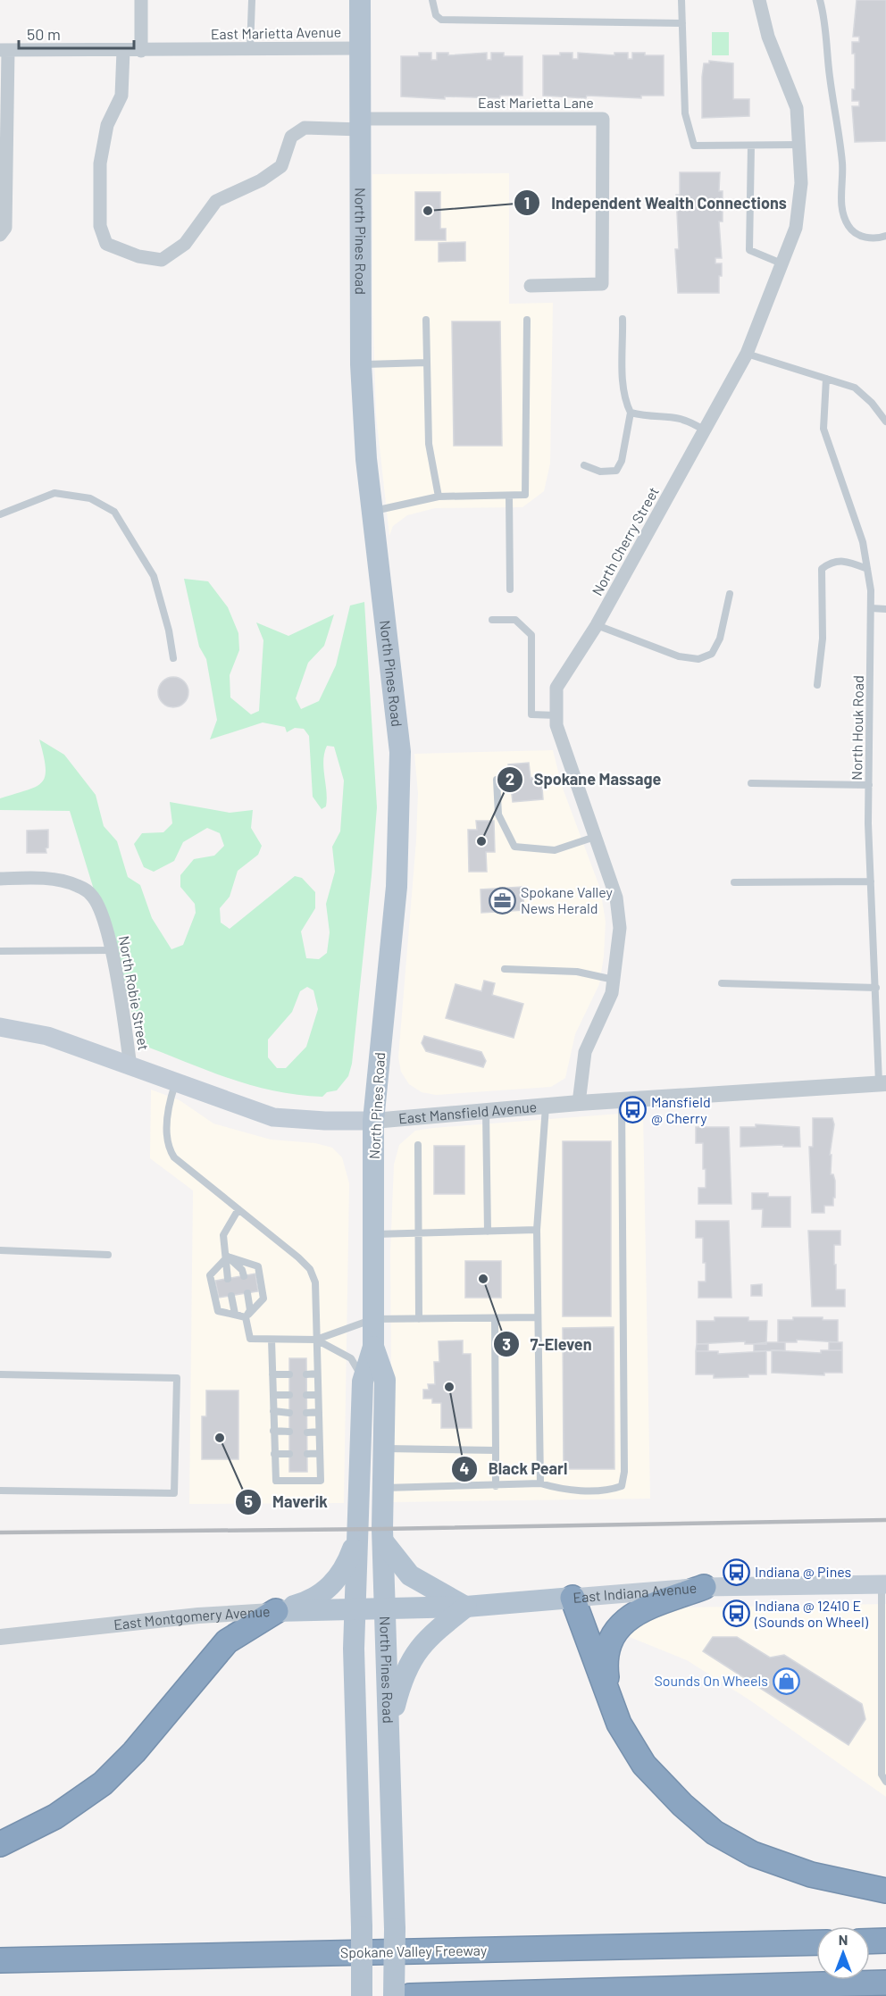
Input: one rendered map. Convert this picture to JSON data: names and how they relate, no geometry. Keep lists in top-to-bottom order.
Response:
{
  "streets": {
    "highway": ["Spokane Valley Freeway"],
    "main road": [
      "North Pines Road",
      "East Mansfield Avenue",
      "East Indiana Avenue",
      "East Montgomery Avenue"
    ],
    "street": [
      "East Marietta Avenue",
      "East Marietta Lane",
      "North Cherry Street",
      "North Robie Street"
    ],
    "lane": ["North Houk Road"]
  },
  "crossings": [
    ["East Marietta Avenue", "North Pines Road"],
    ["East Marietta Lane", "North Pines Road"],
    ["North Pines Road", "East Mansfield Avenue"],
    ["North Pines Road", "East Indiana Avenue"],
    ["North Pines Road", "East Montgomery Avenue"],
    ["North Cherry Street", "East Mansfield Avenue"],
    ["North Houk Road", "East Mansfield Avenue"],
    ["North Robie Street", "East Mansfield Avenue"],
    ["East Indiana Avenue", "East Montgomery Avenue"]
  ],
  "places": {
    "other": [
      "Independent Wealth Connections",
      "Spokane Massage",
      "7-Eleven",
      "Black Pearl",
      "Maverik"
    ],
    "office": ["Spokane Valley News Herald"],
    "bus stop": ["Mansfield @ Cherry", "Indiana @ Pines", "Indiana @ 12410 E (Sounds on Wheel)"],
    "shop": ["Sounds On Wheels"]
  },
  "scale_bar": "50 m",
  "north": "top"
}
